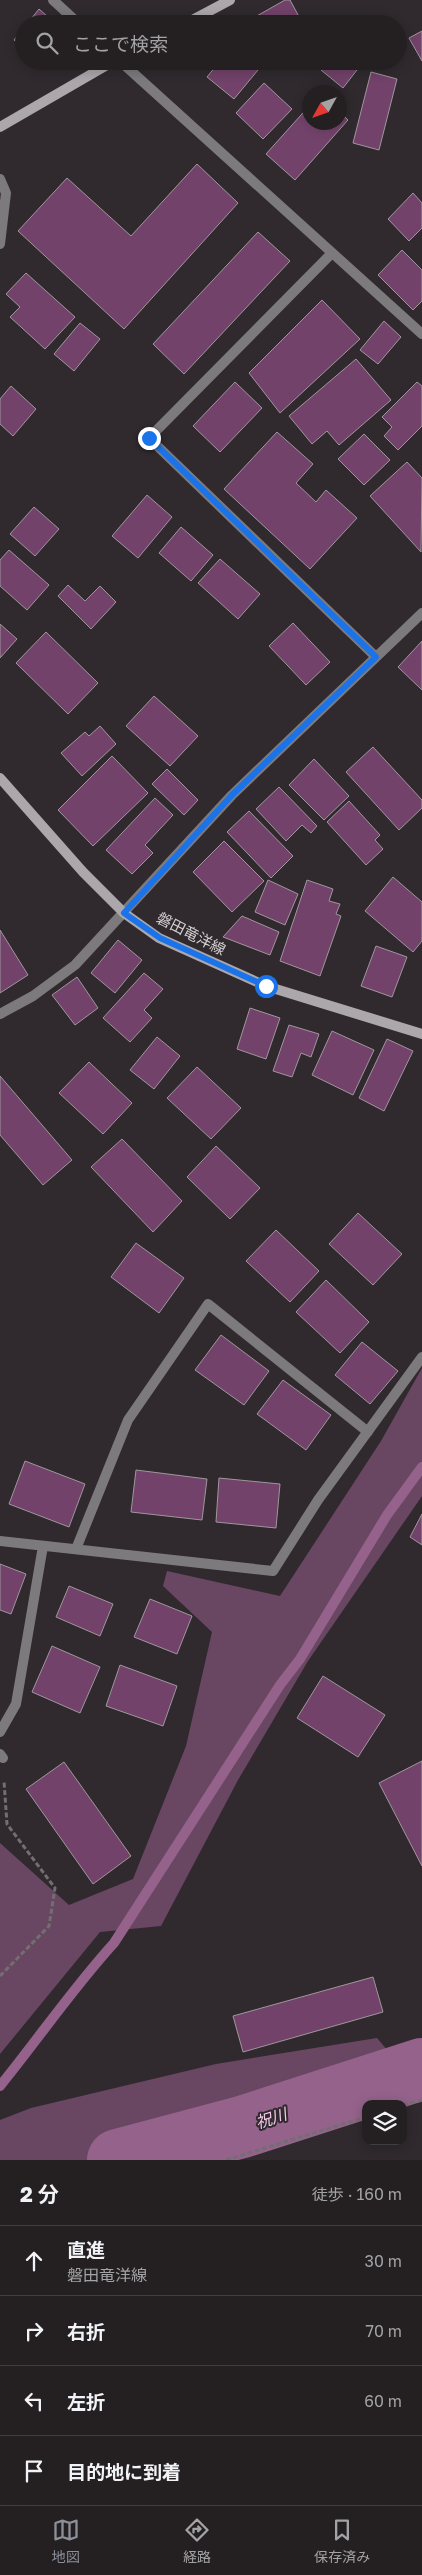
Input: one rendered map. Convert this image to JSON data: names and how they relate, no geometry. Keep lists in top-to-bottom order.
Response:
{
  "streets": {
    "main road": ["磐田竜洋線"]
  },
  "water": ["祝川"],
  "north": "bottom left",
  "page": {
    "search": "ここで検索",
    "heading": ["2 分", "徒歩 · 160 m"],
    "list": [
      ["直進", "磐田竜洋線", "30 m"],
      ["右折", "70 m"],
      ["左折", "60 m"],
      "目的地に到着"
    ],
    "nav": ["地図", "経路", "保存済み"]
  }
}
